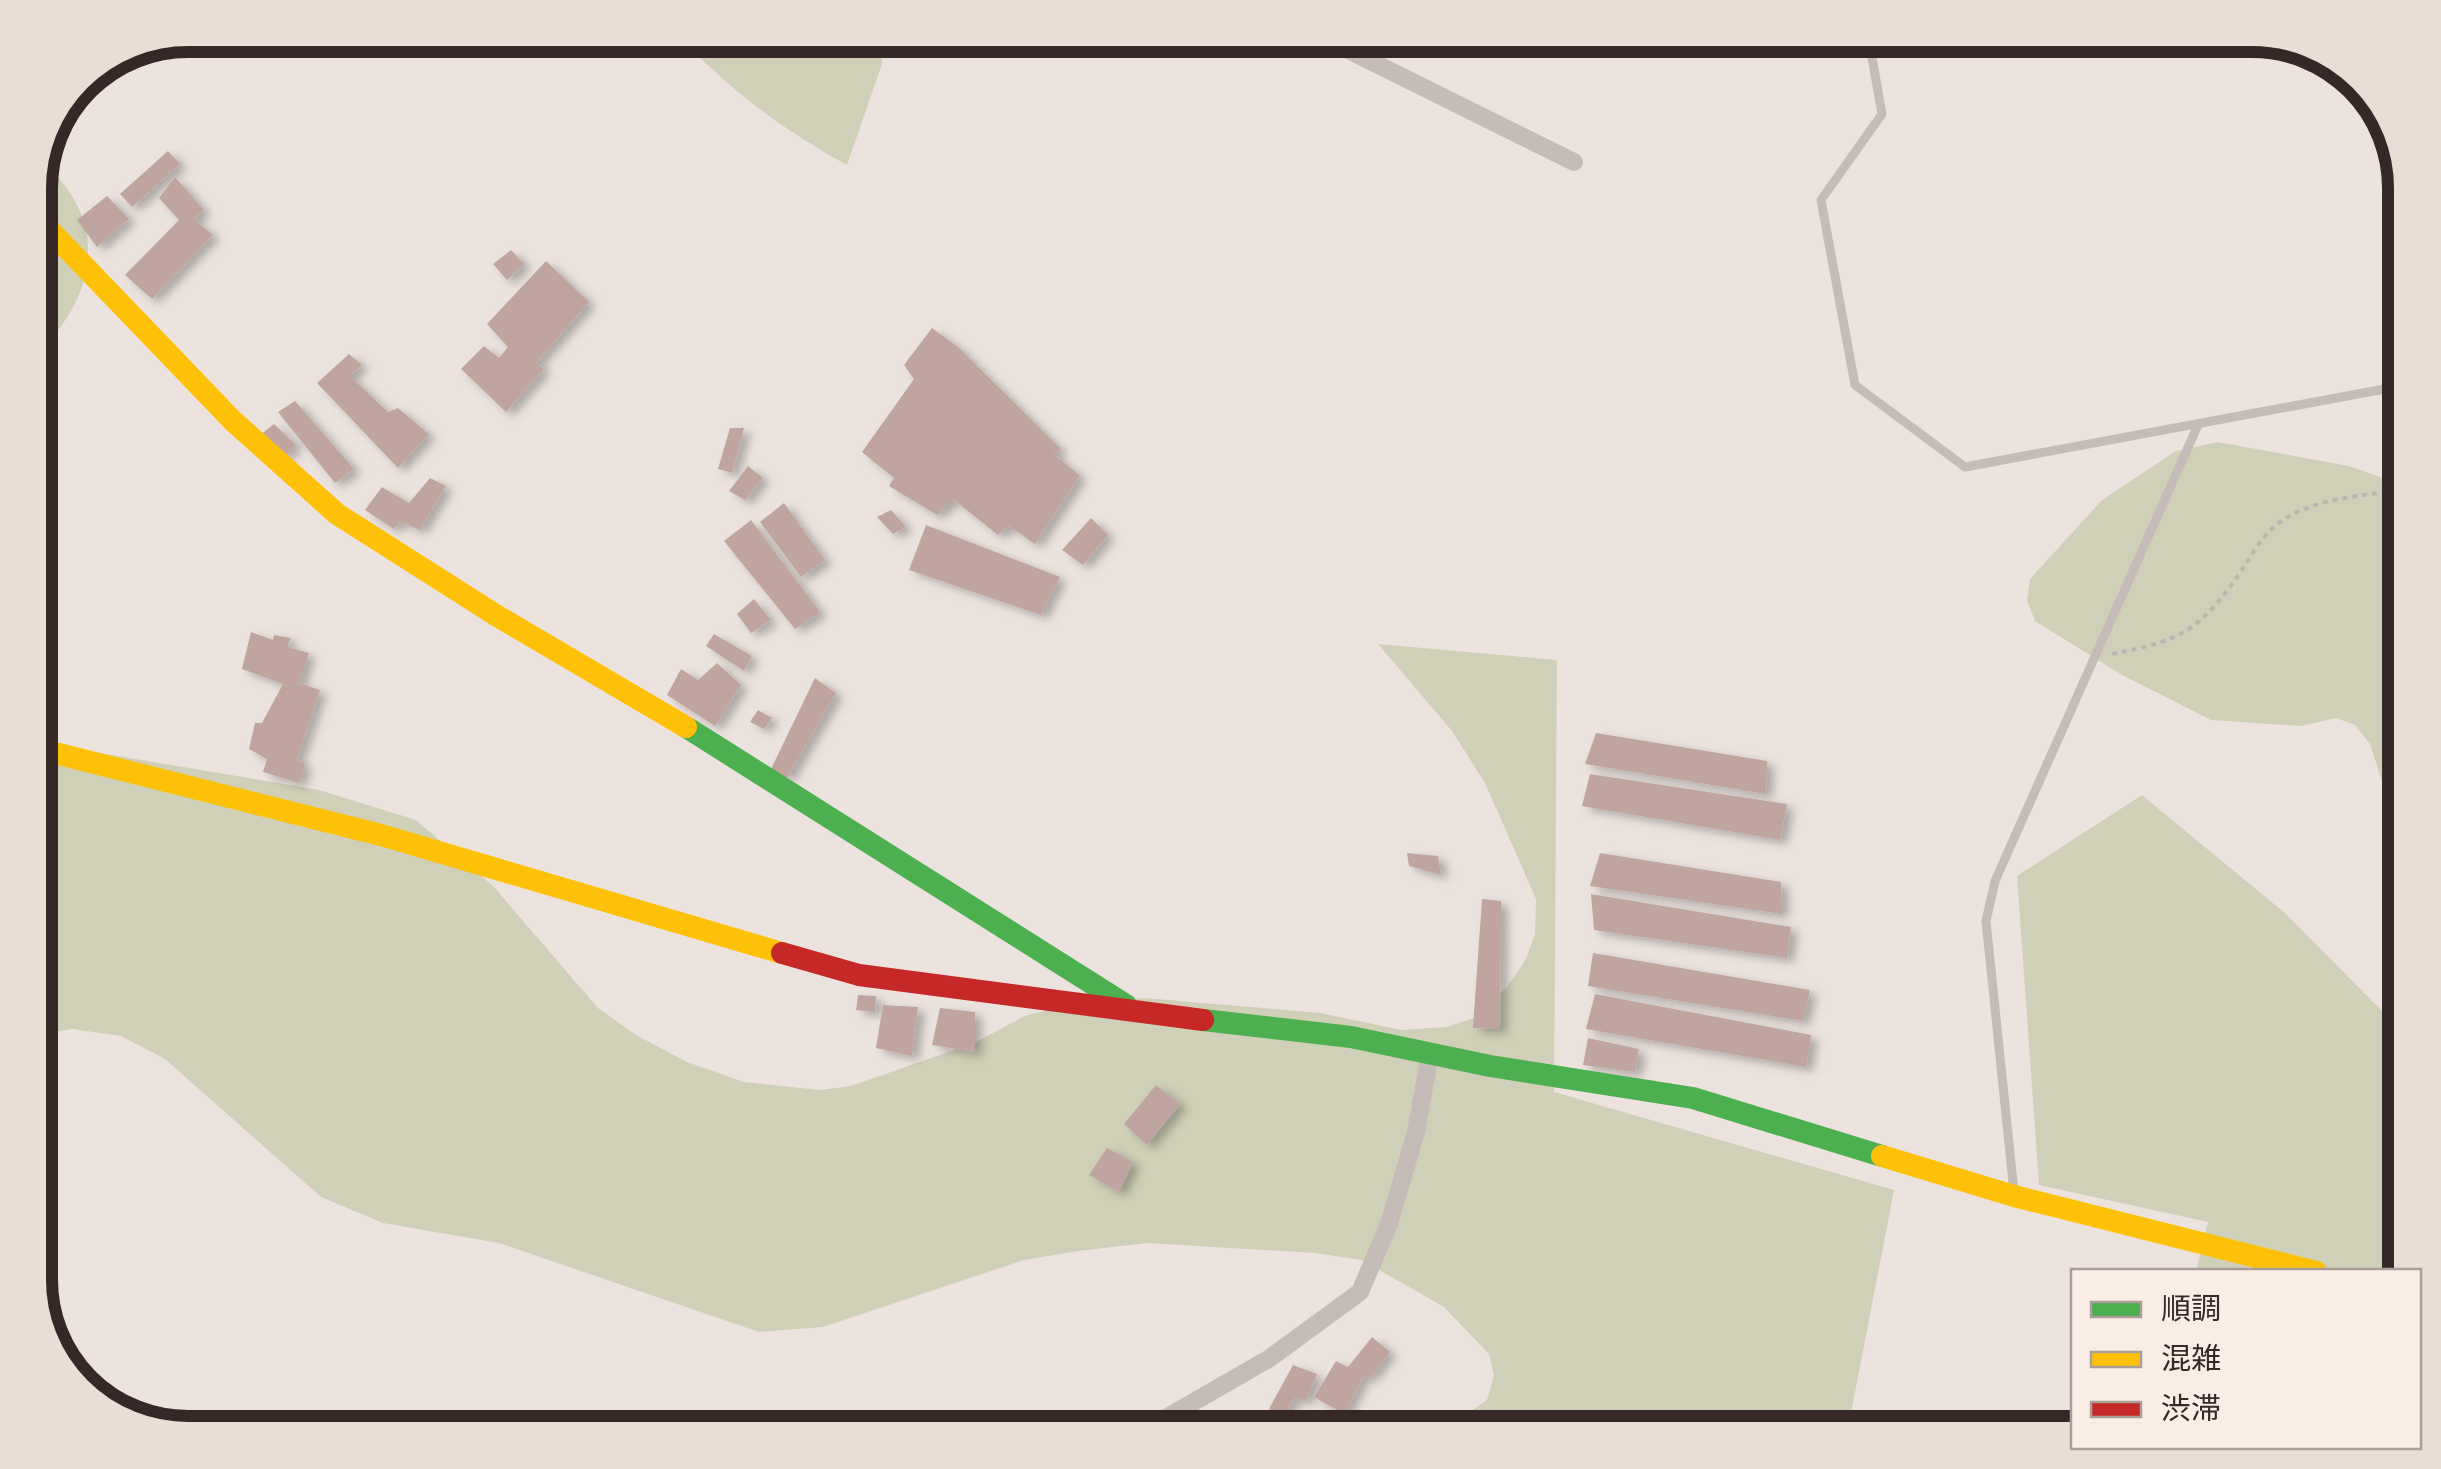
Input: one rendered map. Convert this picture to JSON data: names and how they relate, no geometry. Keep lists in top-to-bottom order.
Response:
{
  "legend": ["順調", "混雑", "渋滞"]
}
